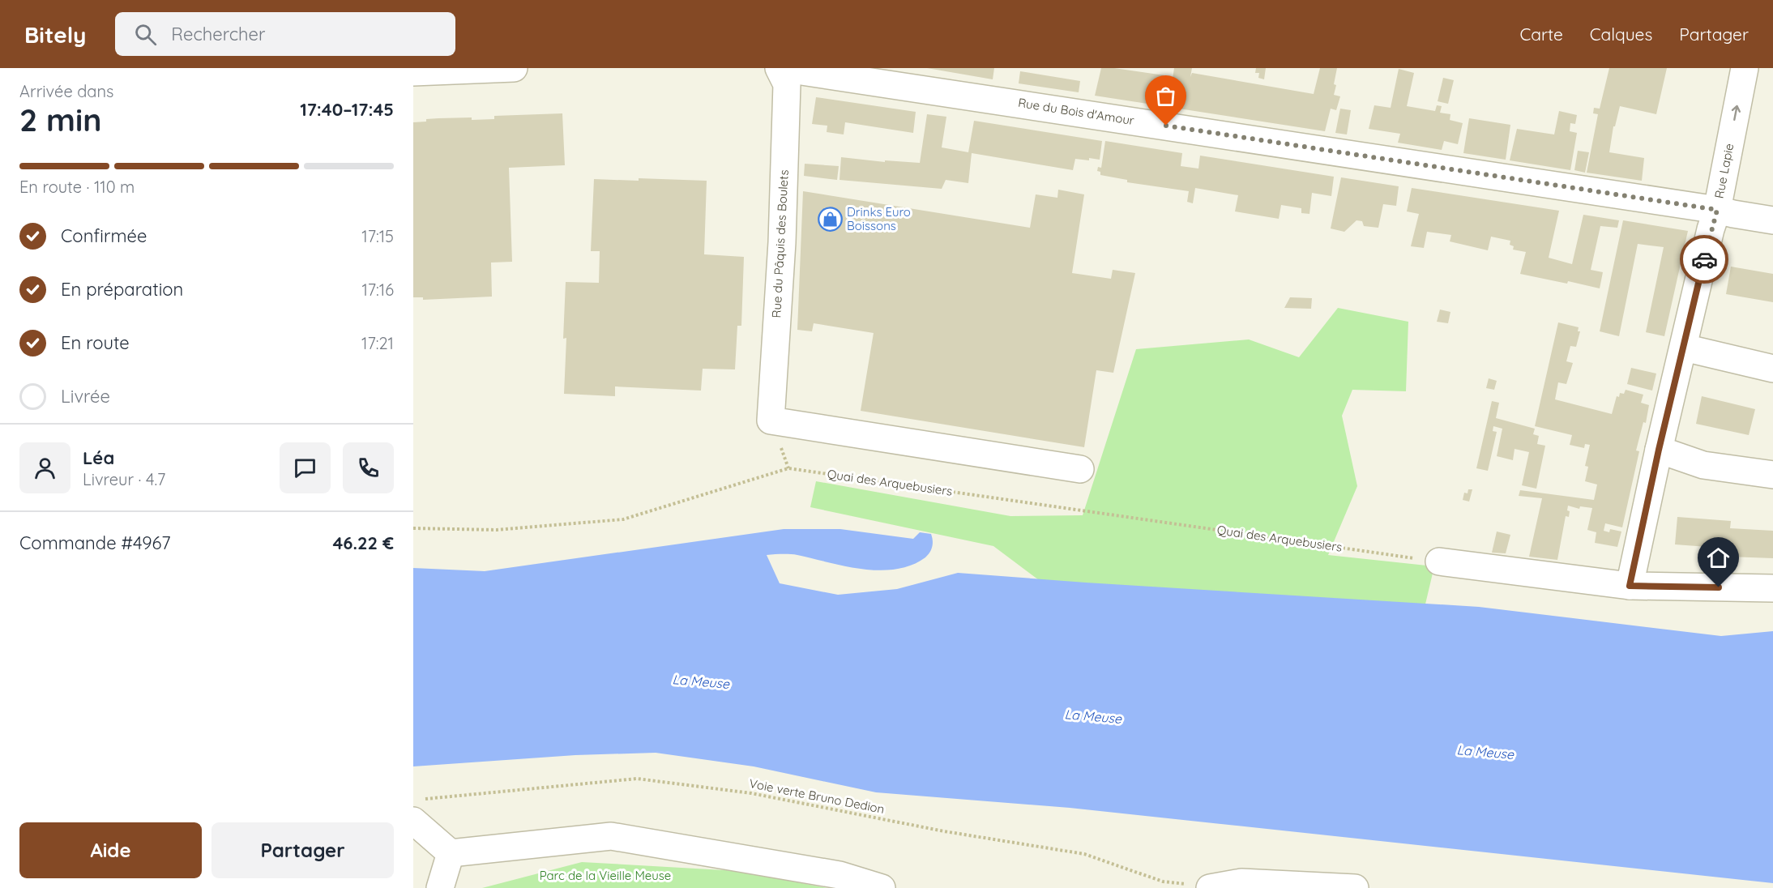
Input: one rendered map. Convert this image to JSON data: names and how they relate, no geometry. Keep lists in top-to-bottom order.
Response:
{
  "streets": {
    "street": ["Rue du Bois d'Amour", "Rue Lapie", "Rue du Pâquis des Boulets"],
    "path": ["Quai des Arquebusiers", "Voie verte Bruno Dedion"]
  },
  "crossings": [
    ["Rue du Bois d'Amour", "Rue Lapie"],
    ["Rue du Bois d'Amour", "Rue du Pâquis des Boulets"]
  ],
  "water": ["La Meuse"],
  "parks": ["Parc de la Vieille Meuse"],
  "places": {
    "shop": ["Drinks Euro Boissons"]
  },
  "page": {
    "header": "Bitely",
    "search": "Rechercher",
    "nav": ["Carte", "Calques", "Partager"],
    "heading": ["2 min", "Arrivée dans", "17:40–17:45"],
    "panel": [
      "Léa",
      "Livreur · 4.7",
      "Commande #4967",
      "46.22 €"
    ],
    "bar": "En route · 110 m",
    "list": [
      ["Confirmée", "17:15"],
      ["En préparation", "17:16"],
      ["En route", "17:21"],
      "Livrée"
    ],
    "buttons": ["Aide", "Partager"]
  }
}
